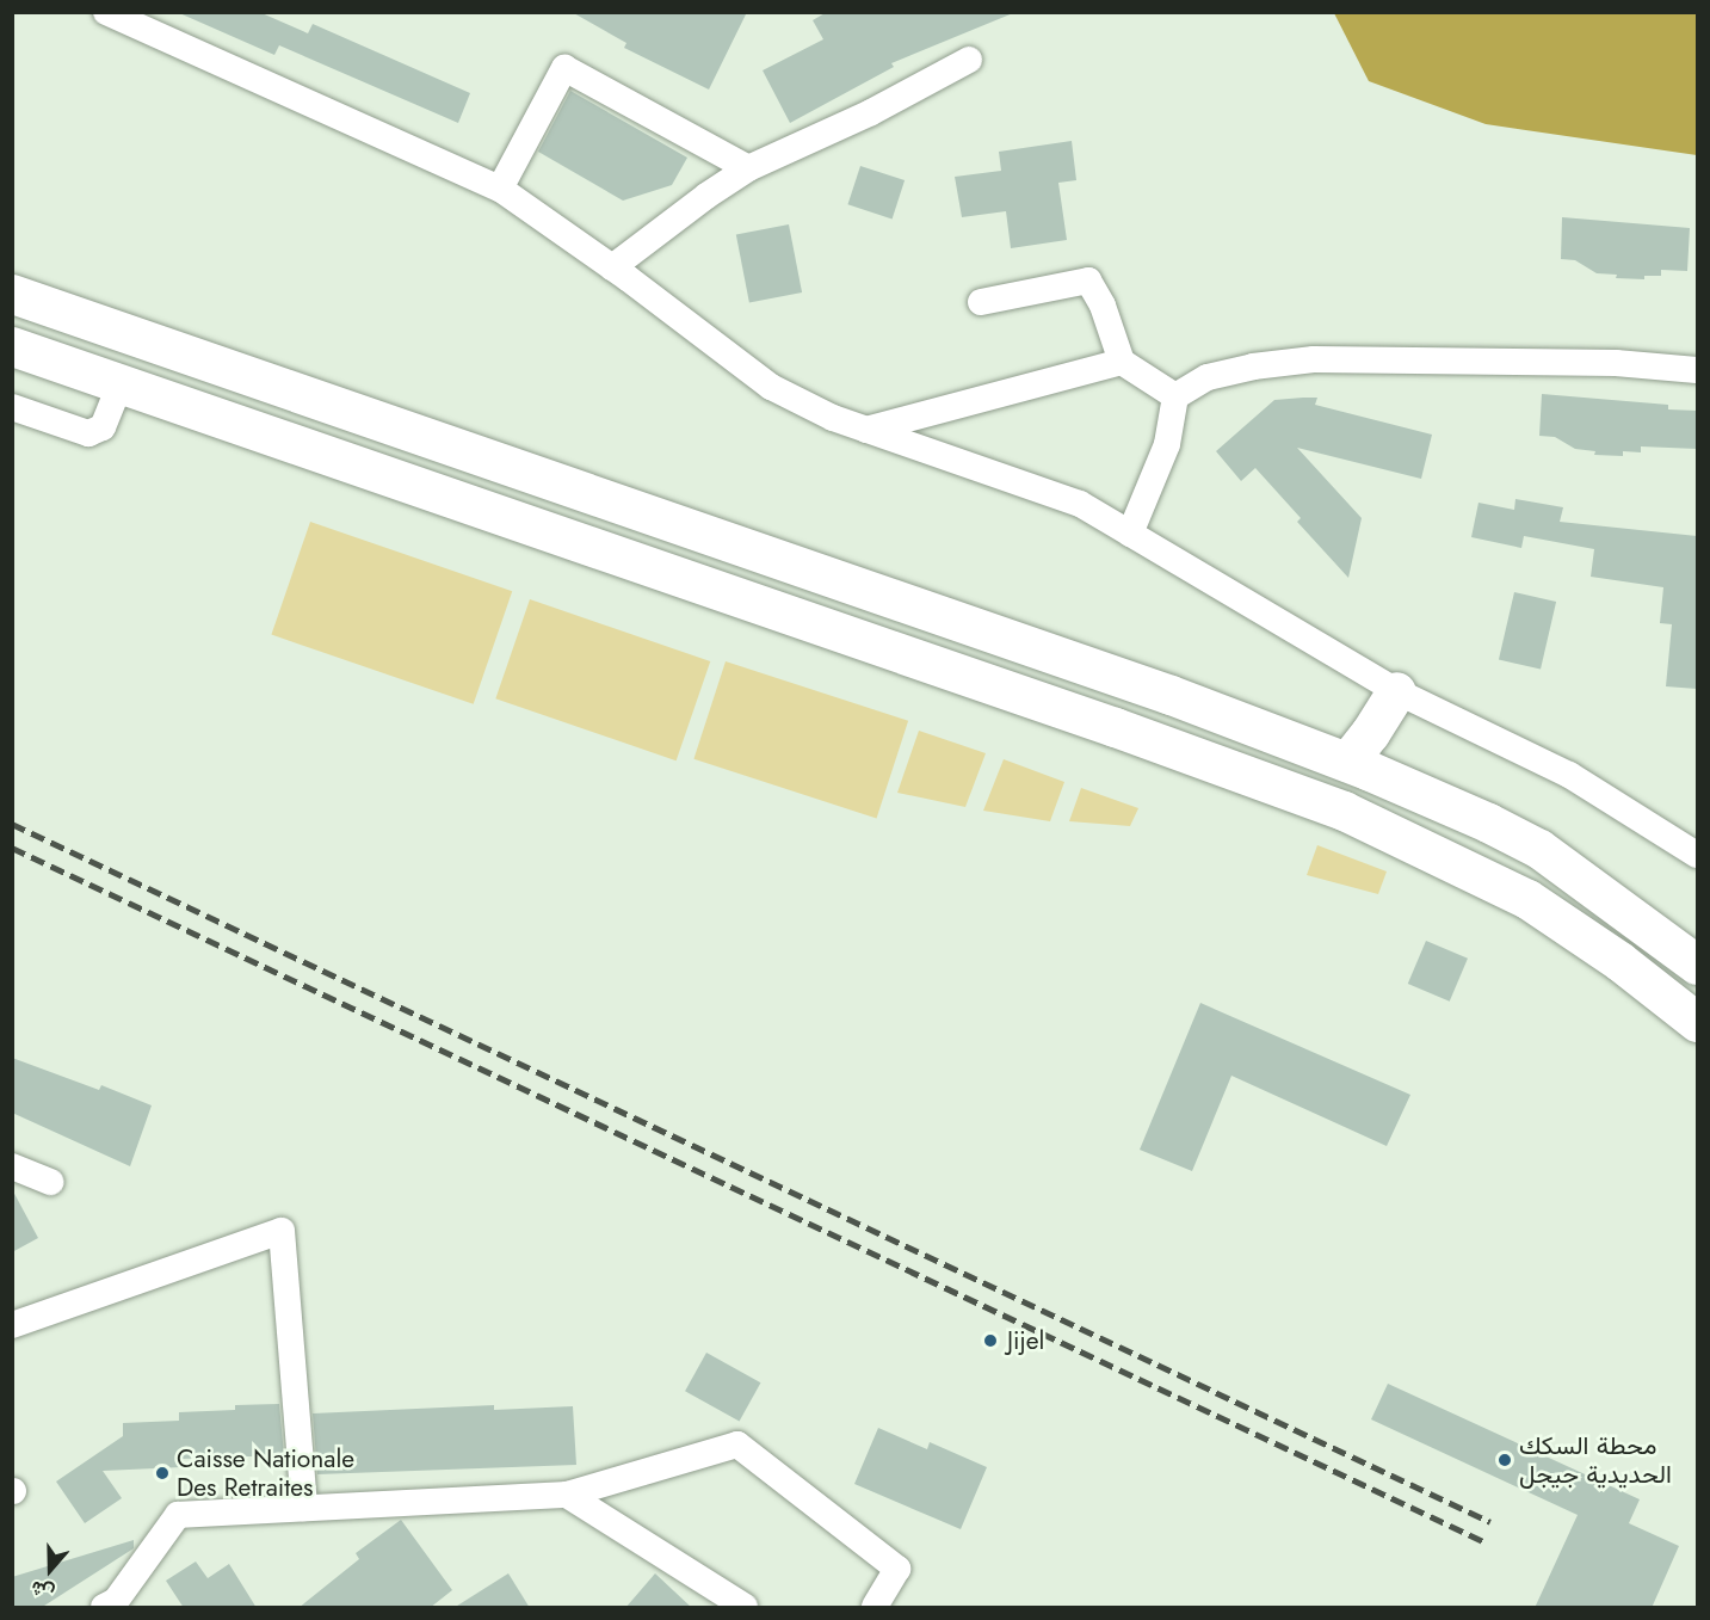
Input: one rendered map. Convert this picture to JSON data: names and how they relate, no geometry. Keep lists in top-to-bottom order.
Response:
{
  "places": ["Jijel", "محطة السكك الحديدية جيجل", "Caisse Nationale Des Retraites"],
  "north": "bottom"
}
